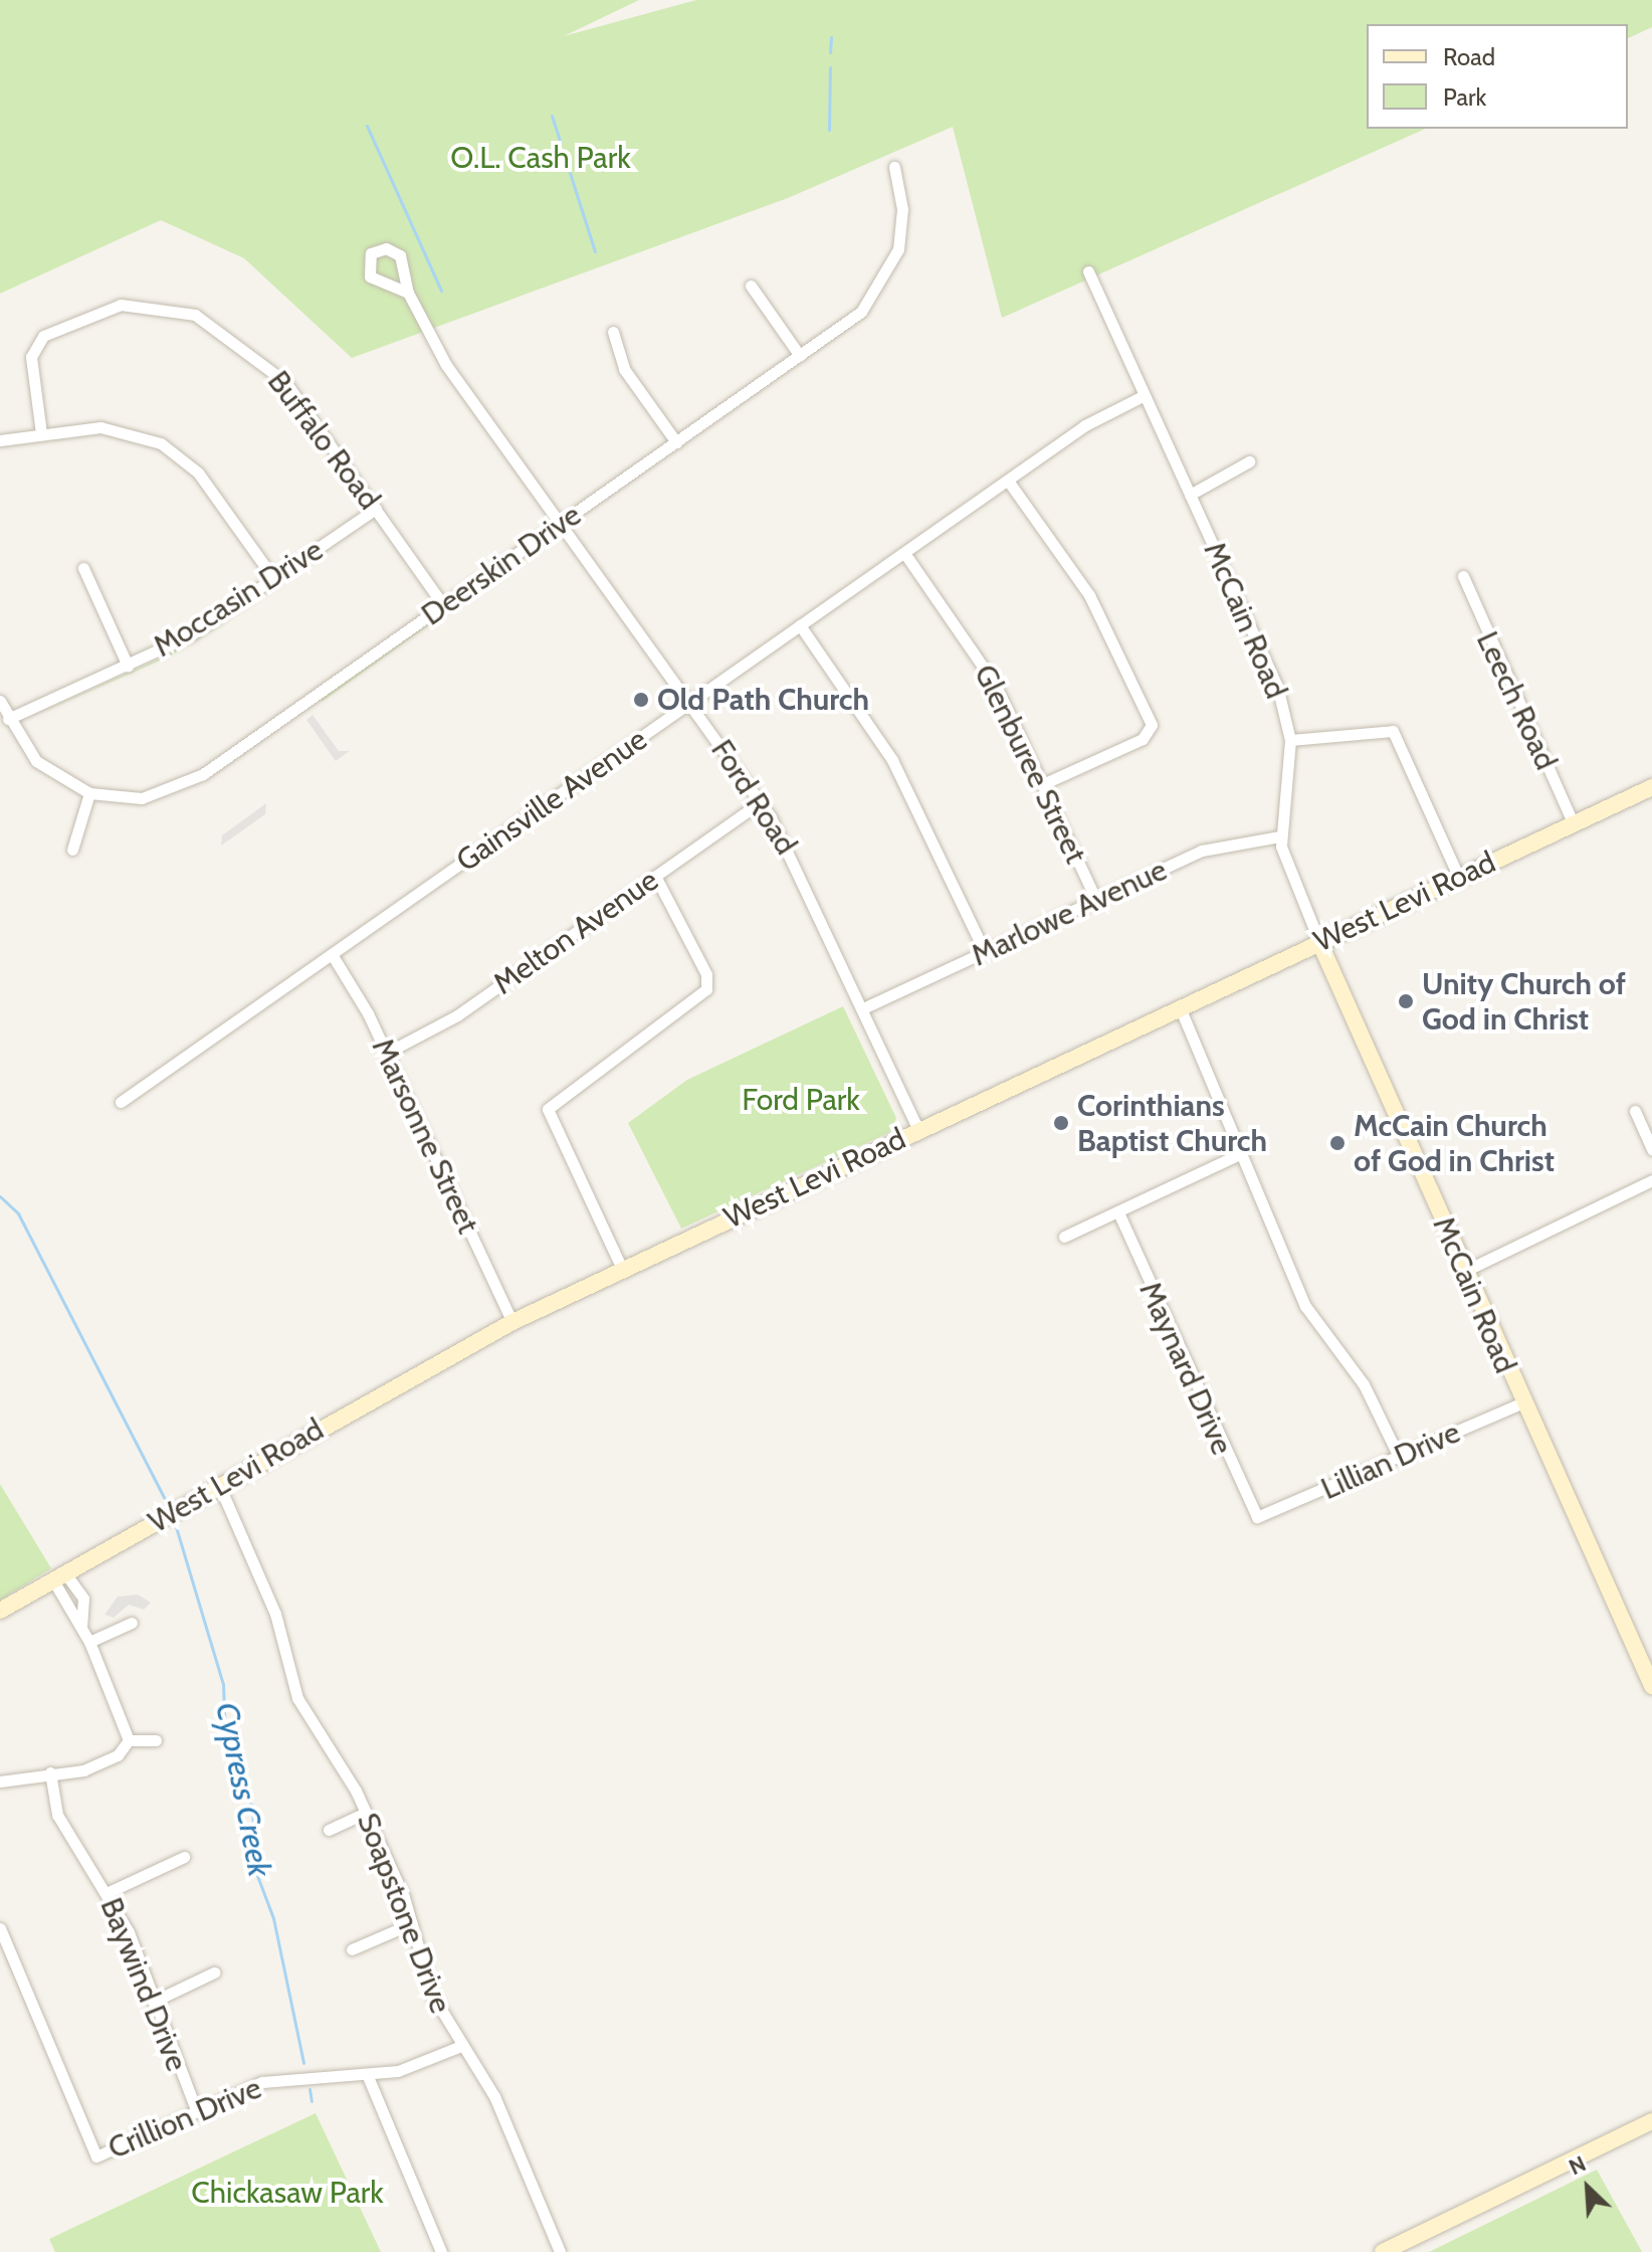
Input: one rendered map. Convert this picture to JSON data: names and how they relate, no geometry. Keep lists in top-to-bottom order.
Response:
{
  "streets": {
    "street": [
      "Buffalo Road",
      "Deerskin Drive",
      "Moccasin Drive",
      "McCain Road",
      "Leech Road",
      "Glenburee Street",
      "Ford Road",
      "Gainsville Avenue",
      "West Levi Road",
      "Marlowe Avenue",
      "Melton Avenue",
      "Marsonne Street",
      "Maynard Drive",
      "Lillian Drive",
      "Soapstone Drive",
      "Baywind Drive",
      "Crillion Drive"
    ]
  },
  "crossings": [
    ["Buffalo Road", "Deerskin Drive"],
    ["Buffalo Road", "Moccasin Drive"],
    ["Deerskin Drive", "Moccasin Drive"],
    ["Deerskin Drive", "Ford Road"],
    ["McCain Road", "Gainsville Avenue"],
    ["McCain Road", "West Levi Road"],
    ["McCain Road", "Marlowe Avenue"],
    ["McCain Road", "Lillian Drive"],
    ["Leech Road", "West Levi Road"],
    ["Glenburee Street", "Gainsville Avenue"],
    ["Glenburee Street", "Marlowe Avenue"],
    ["Ford Road", "Gainsville Avenue"],
    ["Ford Road", "West Levi Road"],
    ["Ford Road", "Marlowe Avenue"],
    ["Ford Road", "Melton Avenue"],
    ["Gainsville Avenue", "Marsonne Street"],
    ["West Levi Road", "Marsonne Street"],
    ["West Levi Road", "Soapstone Drive"],
    ["Melton Avenue", "Marsonne Street"],
    ["Maynard Drive", "Lillian Drive"],
    ["Soapstone Drive", "Crillion Drive"],
    ["Baywind Drive", "Crillion Drive"]
  ],
  "water": ["Cypress Creek"],
  "parks": ["O.L. Cash Park", "Ford Park", "Chickasaw Park"],
  "places": [
    "Old Path Church",
    "Unity Church of God in Christ",
    "Corinthians Baptist Church",
    "McCain Church of God in Christ"
  ],
  "legend": ["Road", "Park"],
  "north": "top left"
}
